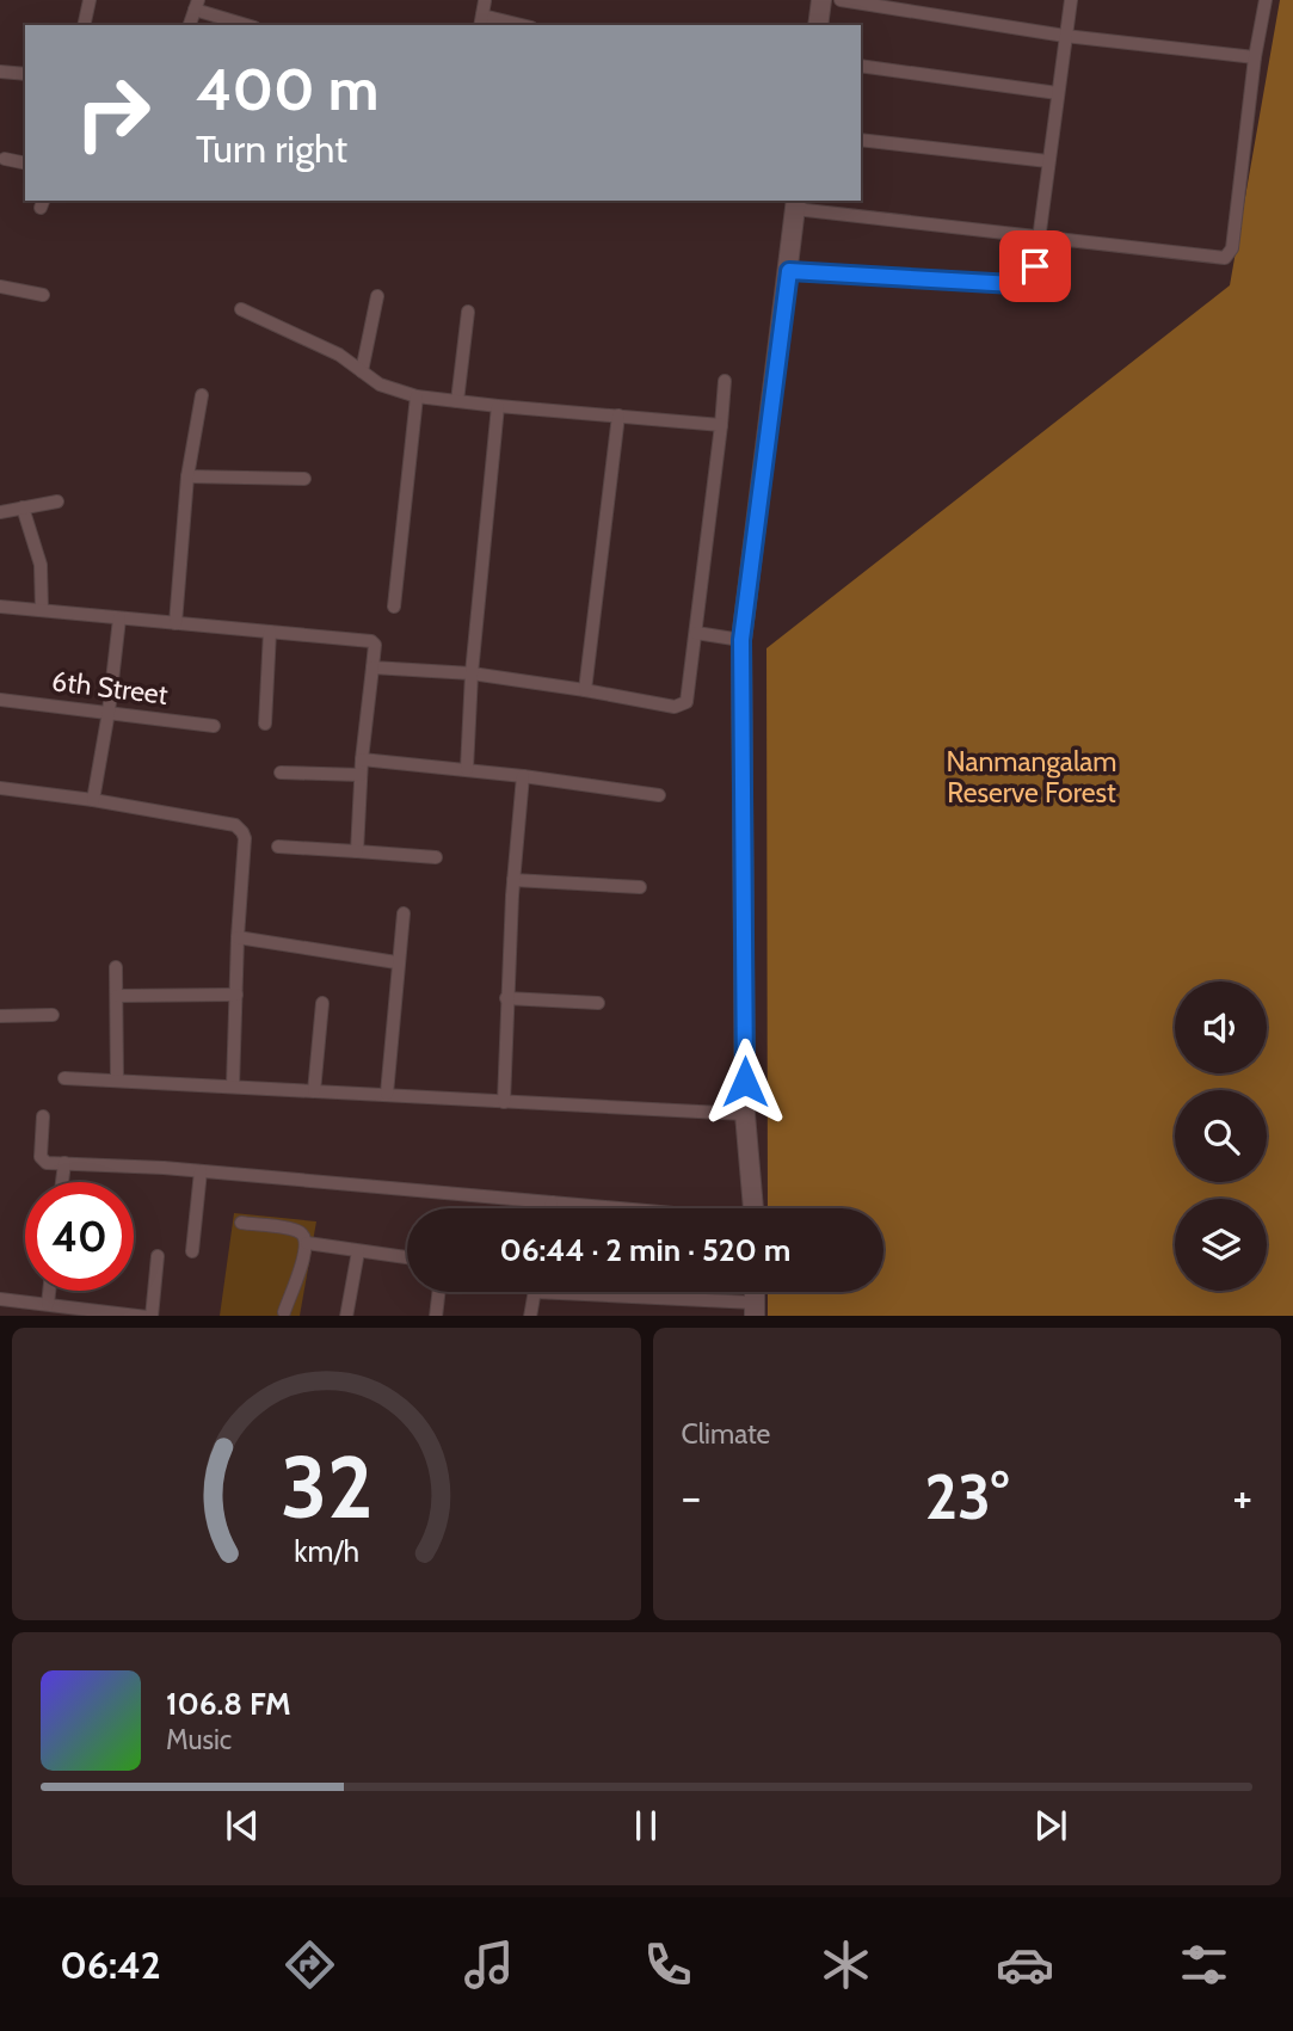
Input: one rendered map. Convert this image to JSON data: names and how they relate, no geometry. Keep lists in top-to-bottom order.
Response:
{
  "streets": {
    "street": ["6th Street"]
  },
  "parks": ["Nanmangalam Reserve Forest"],
  "page": {
    "turn": ["400 m", "Turn right"],
    "limit": "40",
    "trip": "06:44 · 2 min · 520 m",
    "tile": "Climate",
    "heat": ["−", "23°", "+"],
    "song": ["106.8 FM", "Music"],
    "tabs": "06:42",
    "gauge": ["32", "km/h"]
  }
}
